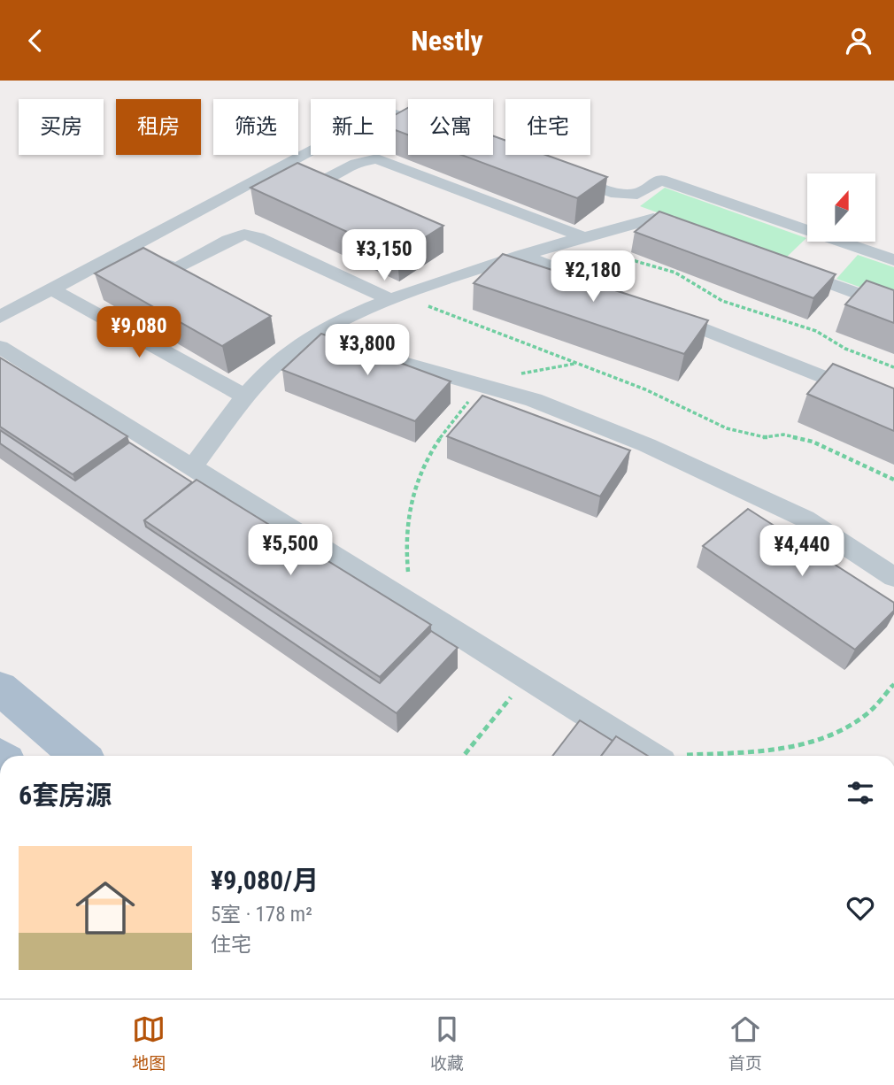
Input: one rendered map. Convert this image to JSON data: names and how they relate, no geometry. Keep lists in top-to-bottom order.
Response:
{
  "north": "top",
  "page": {
    "header": "Nestly",
    "chip": [
      "买房",
      "租房",
      "筛选",
      "新上",
      "公寓",
      "住宅"
    ],
    "price": [
      "¥3,150",
      "¥2,180",
      "¥9,080",
      "¥3,800",
      "¥5,500",
      "¥4,440"
    ],
    "heading": "6套房源",
    "list": [
      {
        "name": "¥9,080/月",
        "note": "5室 · 178 m² · 住宅"
      }
    ],
    "tabs": ["地图", "收藏", "首页"]
  }
}
